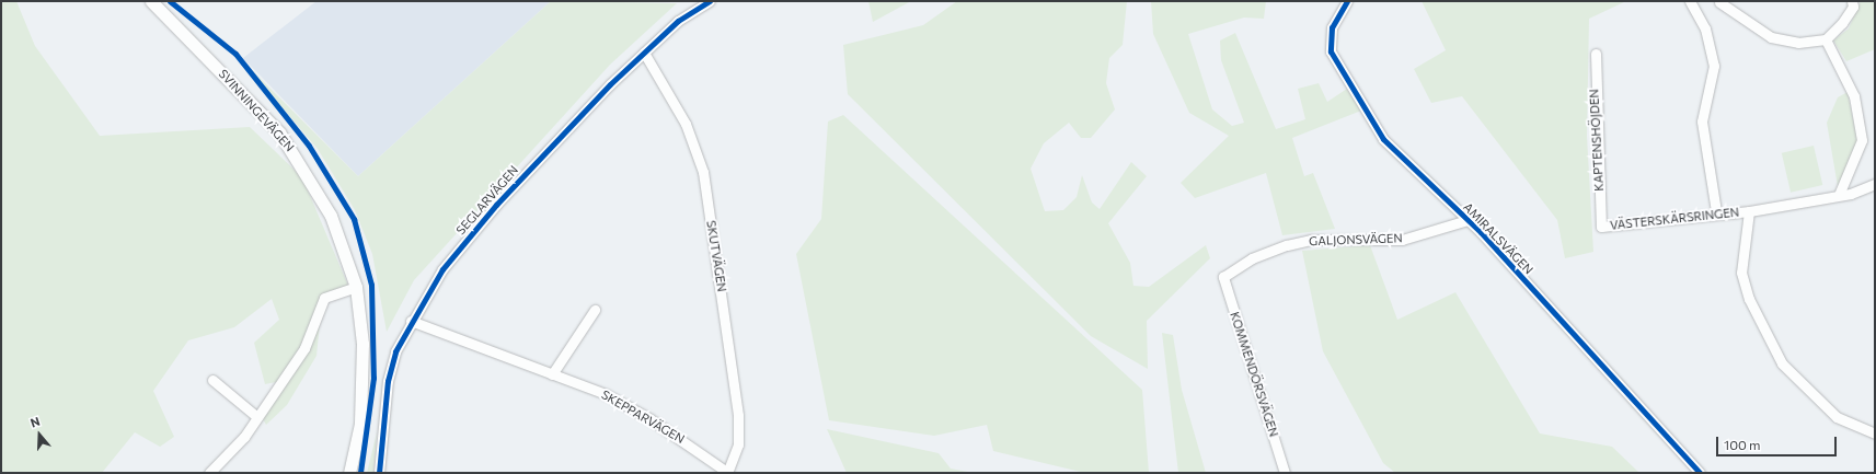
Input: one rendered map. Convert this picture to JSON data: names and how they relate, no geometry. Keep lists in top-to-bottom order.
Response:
{
  "streets": {
    "main road": ["SVINNINGEVÄGEN"],
    "street": [
      "KAPTENSHÖJDEN",
      "SEGLARVÄGEN",
      "VÄSTERSKÄRSRINGEN",
      "AMIRALSVÄGEN",
      "GALJONSVÄGEN",
      "SKUTVÄGEN",
      "KOMMENDÖRSVÄGEN",
      "SKEPPARVÄGEN"
    ]
  },
  "crossings": [
    ["KAPTENSHÖJDEN", "VÄSTERSKÄRSRINGEN"],
    ["SEGLARVÄGEN", "SKUTVÄGEN"],
    ["SEGLARVÄGEN", "SKEPPARVÄGEN"],
    ["AMIRALSVÄGEN", "GALJONSVÄGEN"],
    ["GALJONSVÄGEN", "KOMMENDÖRSVÄGEN"],
    ["SKUTVÄGEN", "SKEPPARVÄGEN"]
  ],
  "scale_bar": "100 m",
  "north": "top"
}
